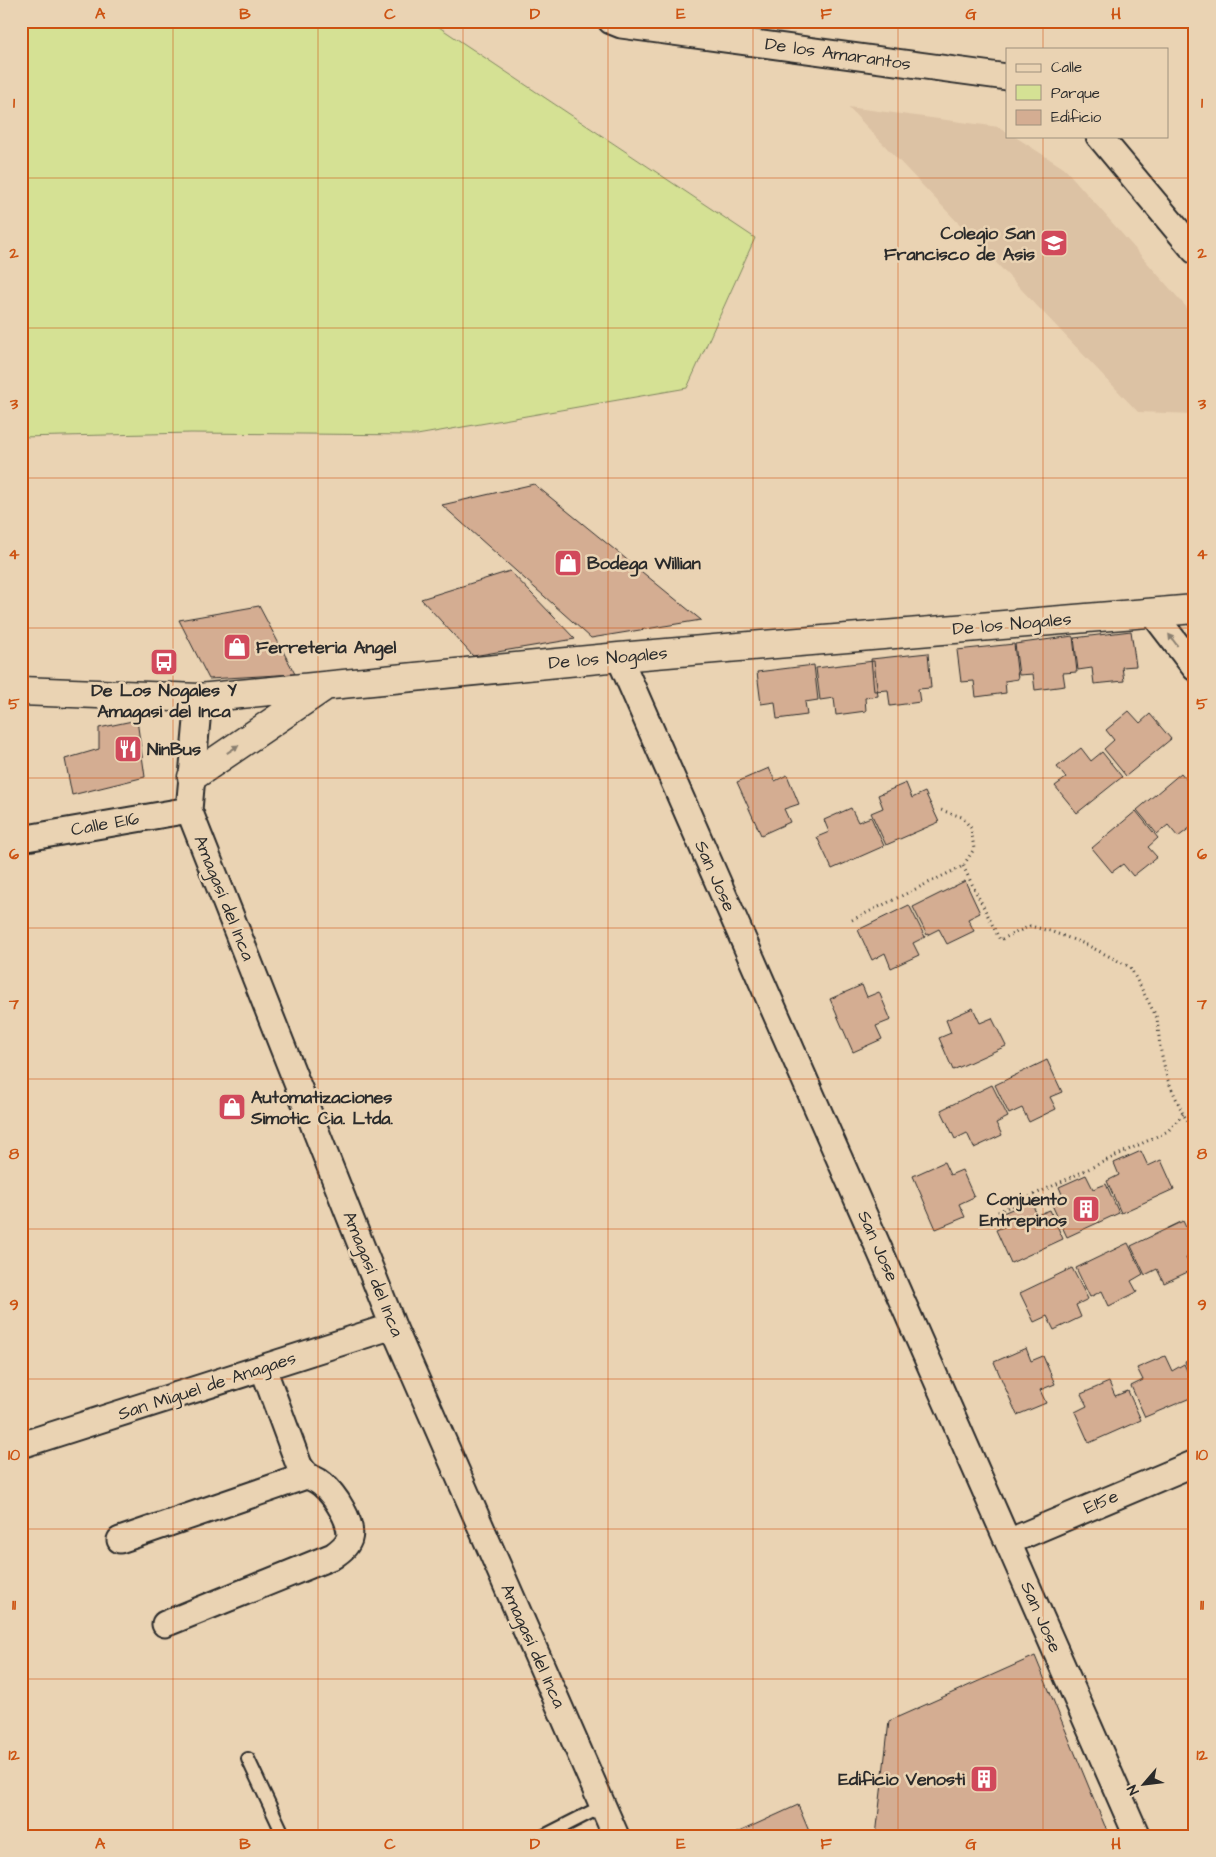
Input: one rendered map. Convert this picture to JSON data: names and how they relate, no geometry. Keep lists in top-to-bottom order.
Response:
{
  "streets": {
    "street": [
      "De los Amarantos",
      "De los Nogales",
      "Calle E16",
      "San Jose",
      "Amagasí del Inca",
      "San Miguel de Anagaes",
      "E15e"
    ]
  },
  "crossings": [
    ["De los Nogales", "San Jose"],
    ["De los Nogales", "Amagasí del Inca"],
    ["Calle E16", "Amagasí del Inca"],
    ["San Jose", "E15e"],
    ["Amagasí del Inca", "San Miguel de Anagaes"]
  ],
  "places": {
    "school or university": ["Colegio San Francisco de Asis"],
    "shop": ["Bodega Willian", "Ferreteria Angel", "Automatizaciones Simotic Cia. Ltda."],
    "bus stop": ["De Los Nogales Y Amagasi del Inca"],
    "restaurant": ["NinBus"],
    "building": ["Conjuento Entrepinos", "Edificio Venosti"]
  },
  "legend": ["Calle", "Parque", "Edificio"],
  "north": "bottom left",
  "grid": {
    "columns": [
      "A",
      "B",
      "C",
      "D",
      "E",
      "F",
      "G",
      "H"
    ],
    "rows": [
      "1",
      "2",
      "3",
      "4",
      "5",
      "6",
      "7",
      "8",
      "9",
      "10",
      "11",
      "12"
    ]
  }
}
